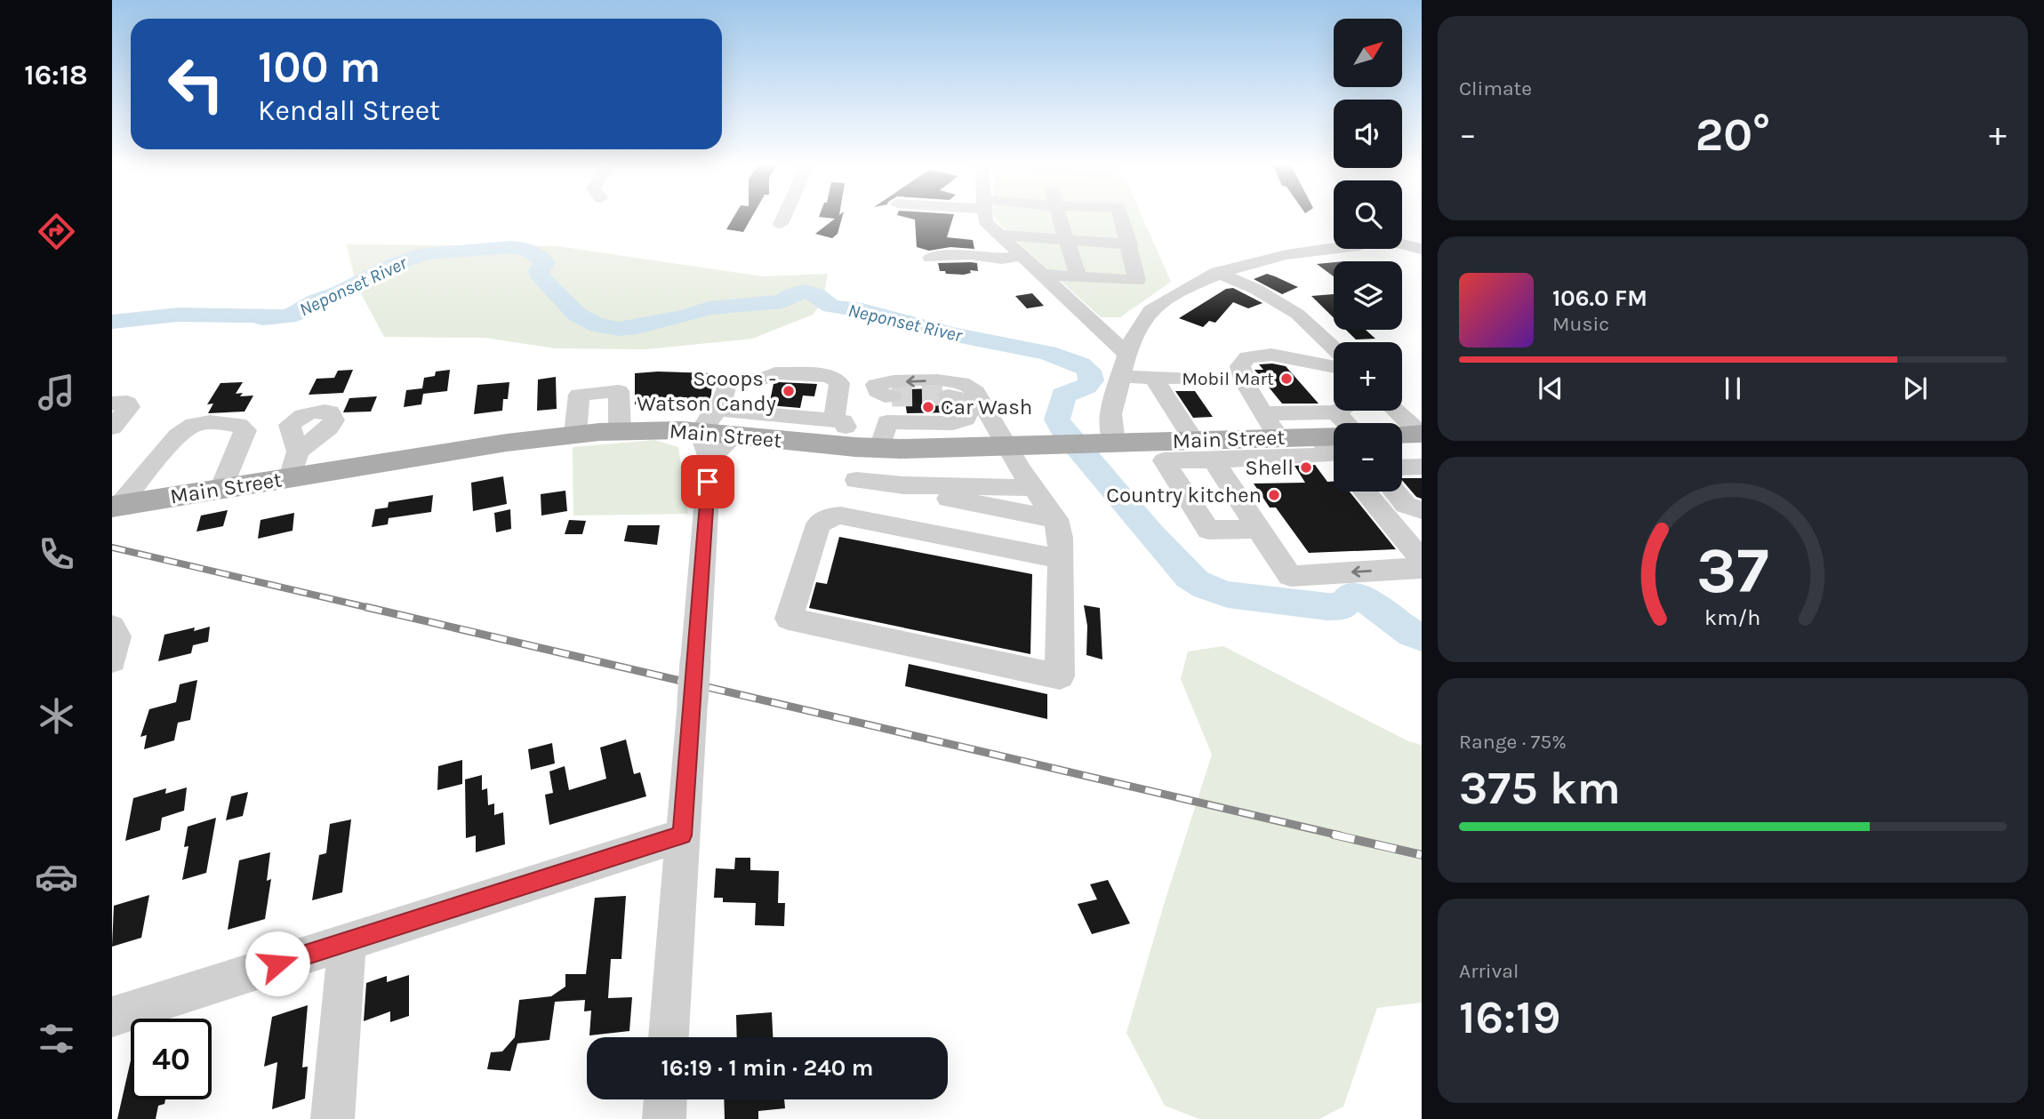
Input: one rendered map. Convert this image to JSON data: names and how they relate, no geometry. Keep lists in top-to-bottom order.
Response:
{
  "streets": {
    "main road": ["Main Street"]
  },
  "water": ["Neponset River"],
  "places": [
    "Mobil Mart",
    "Scoops - Watson Candy",
    "Car Wash",
    "Shell",
    "Country kitchen"
  ],
  "north": "top right",
  "page": {
    "tabs": "16:18",
    "tile": [
      "Climate",
      ["Range · 75%", "375 km"],
      ["Arrival", "16:19"]
    ],
    "map_buttons": ["+", "−"],
    "turn": ["100 m", "Kendall Street"],
    "heat": ["−", "20°", "+"],
    "song": ["106.0 FM", "Music"],
    "limit": "40",
    "trip": "16:19 · 1 min · 240 m",
    "gauge": ["37", "km/h"]
  }
}
